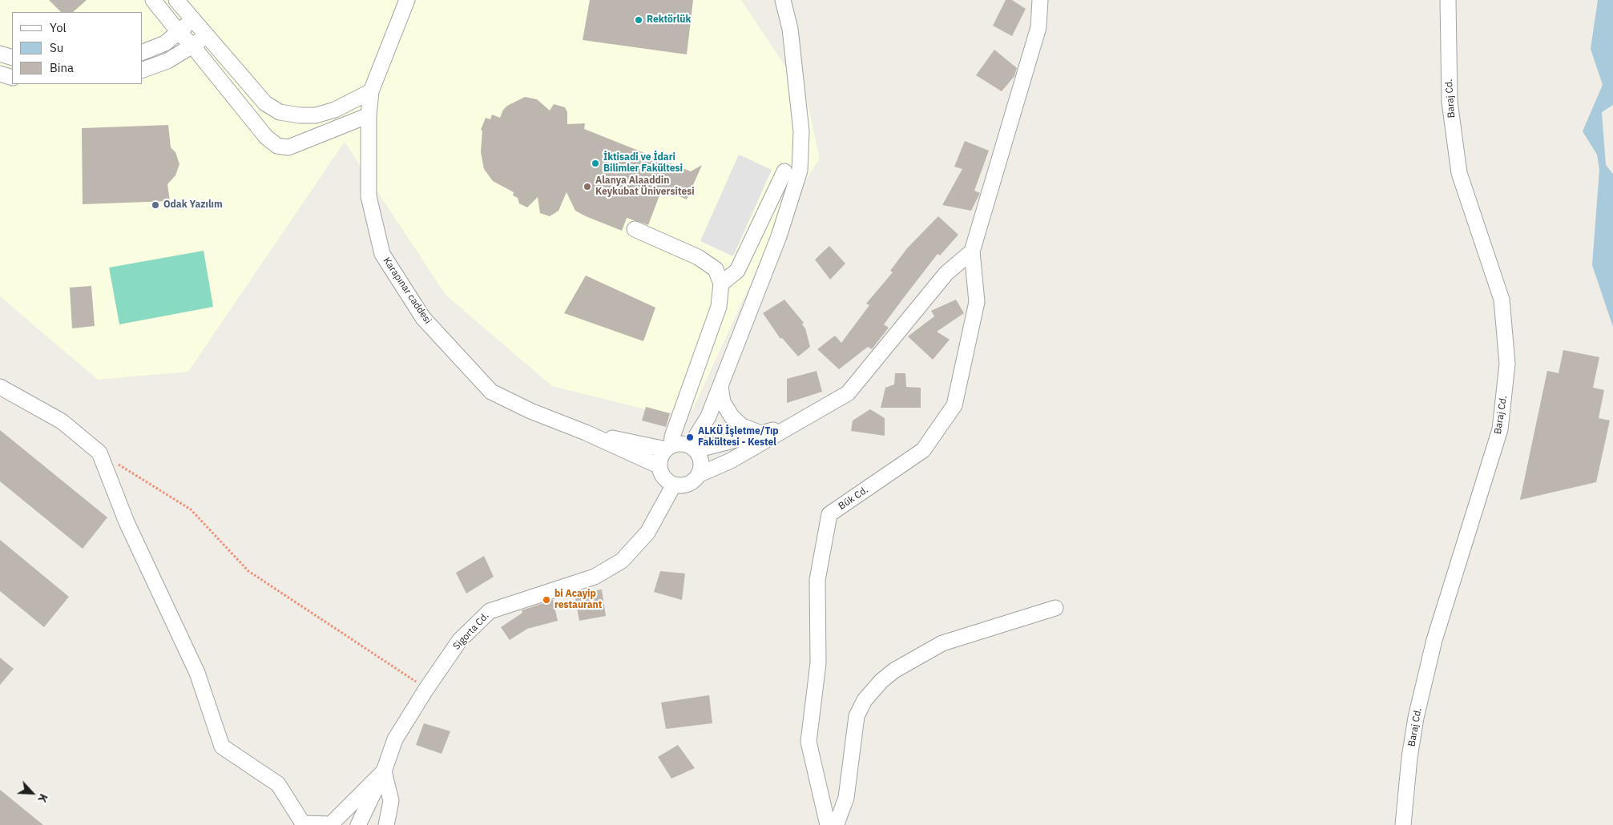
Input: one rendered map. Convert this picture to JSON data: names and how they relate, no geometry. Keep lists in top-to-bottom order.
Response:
{
  "streets": {
    "street": [
      "Baraj Cd.",
      "Karapınar caddesi",
      "Bük Cd.",
      "Sigorta Cd."
    ]
  },
  "crossings": [
    ["Karapınar caddesi", "Sigorta Cd."]
  ],
  "places": [
    "Rektörlük",
    "İktisadi ve İdari Bilimler Fakültesi",
    "Alanya Alaaddin Keykubat Üniversitesi",
    "Odak Yazılım",
    "ALKÜ İşletme/Tıp Fakültesi - Kestel",
    "bi Acayip restaurant"
  ],
  "legend": ["Yol", "Su", "Bina"],
  "north": "bottom right"
}
